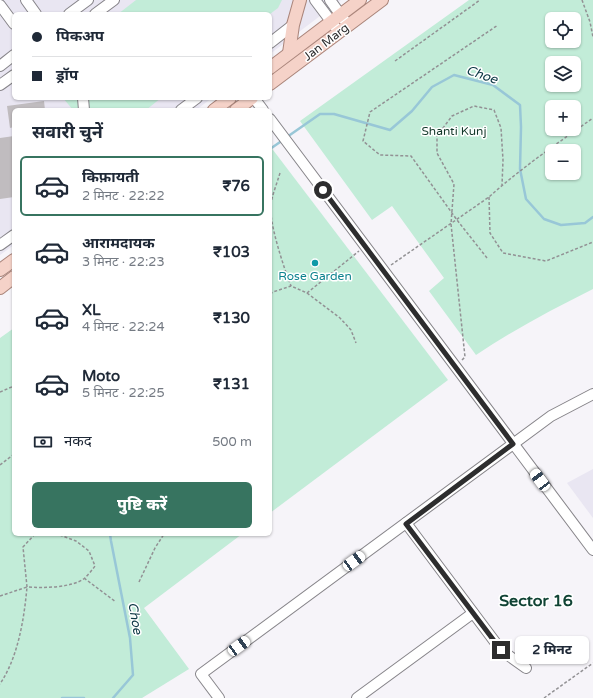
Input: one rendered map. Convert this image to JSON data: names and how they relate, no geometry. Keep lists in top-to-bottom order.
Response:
{
  "streets": {
    "main road": ["Jan Marg"]
  },
  "districts": ["Sector 16"],
  "water": ["Choe"],
  "parks": ["Shanti Kunj"],
  "places": ["Rose Garden"],
  "page": {
    "map_buttons": ["+", "−"],
    "banner": ["पिकअप", "ड्रॉप"],
    "heading": "सवारी चुनें",
    "list": [
      {
        "name": "किफ़ायती",
        "note": "2 मिनट · 22:22",
        "value": "₹76"
      },
      {
        "name": "आरामदायक",
        "note": "3 मिनट · 22:23",
        "value": "₹103"
      },
      {
        "name": "XL",
        "note": "4 मिनट · 22:24",
        "value": "₹130"
      },
      {
        "name": "Moto",
        "note": "5 मिनट · 22:25",
        "value": "₹131"
      }
    ],
    "pay": ["नकद", "500 m"],
    "buttons": "पुष्टि करें",
    "bubble": "2 मिनट"
  }
}
